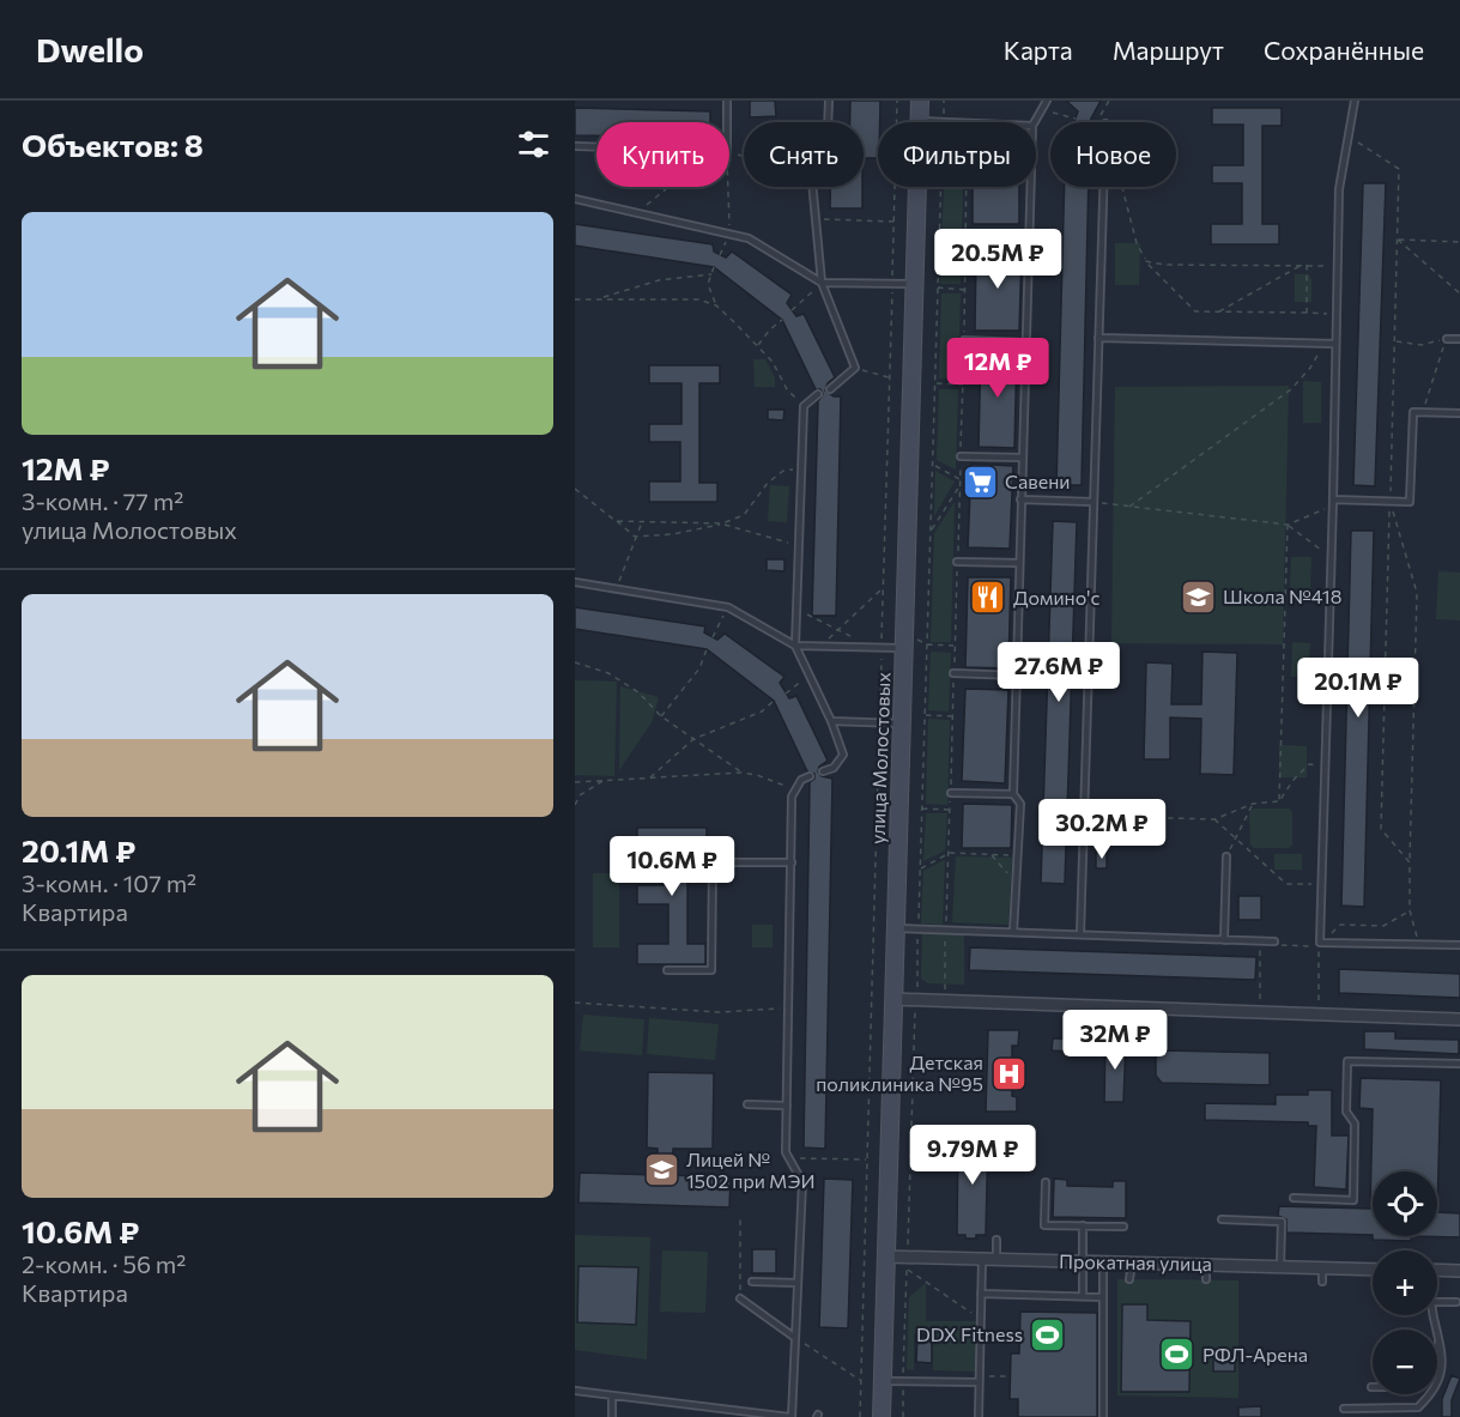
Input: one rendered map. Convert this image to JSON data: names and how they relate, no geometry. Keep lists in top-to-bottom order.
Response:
{
  "streets": {
    "street": ["улица Молостовых", "Прокатная улица"]
  },
  "crossings": [
    ["улица Молостовых", "Прокатная улица"]
  ],
  "places": {
    "supermarket": ["Савени"],
    "school or university": ["Школа №418", "Лицей № 1502 при МЭИ"],
    "restaurant": ["Домино'c"],
    "hospital": ["Детская поликлиника №95"],
    "sports": ["DDX Fitness", "РФЛ-Арена"]
  },
  "page": {
    "header": "Dwello",
    "nav": ["Карта", "Маршрут", "Сохранённые"],
    "heading": "Объектов: 8",
    "chip": [
      "Купить",
      "Снять",
      "Фильтры",
      "Новое"
    ],
    "list": [
      {
        "name": "12M ₽",
        "note": "3-комн. · 77 m² · улица Молостовых"
      },
      {
        "name": "20.1M ₽",
        "note": "3-комн. · 107 m² · Квартира"
      },
      {
        "name": "10.6M ₽",
        "note": "2-комн. · 56 m² · Квартира"
      }
    ],
    "price": [
      "20.5M ₽",
      "12M ₽",
      "27.6M ₽",
      "20.1M ₽",
      "30.2M ₽",
      "10.6M ₽",
      "32M ₽",
      "9.79M ₽"
    ],
    "map_buttons": ["+", "−"]
  }
}
